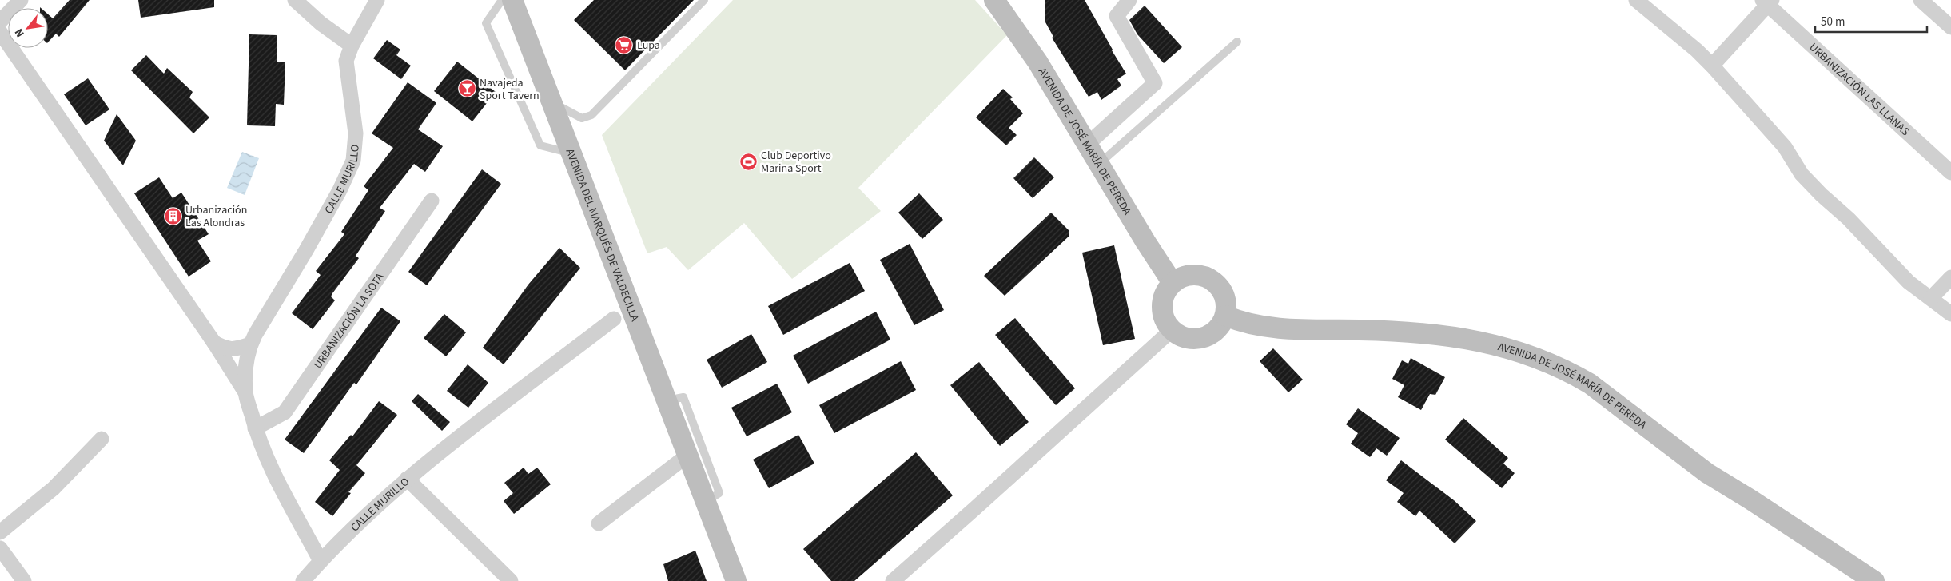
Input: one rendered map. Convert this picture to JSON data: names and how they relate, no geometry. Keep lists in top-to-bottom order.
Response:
{
  "streets": {
    "street": [
      "URBANIZACIÓN LAS LLANAS",
      "AVENIDA DE JOSÉ MARÍA DE PEREDA",
      "CALLE MURILLO",
      "AVENIDA DEL MARQUÉS DE VALDECILLA",
      "URBANIZACIÓN LA SOTA"
    ]
  },
  "crossings": [
    ["CALLE MURILLO", "URBANIZACIÓN LA SOTA"]
  ],
  "places": {
    "supermarket": ["Lupa"],
    "bar": ["Navajeda Sport Tavern"],
    "sports": ["Club Deportivo Marina Sport"],
    "building": ["Urbanización Las Alondras"]
  },
  "scale_bar": "50 m",
  "north": "bottom left"
}
